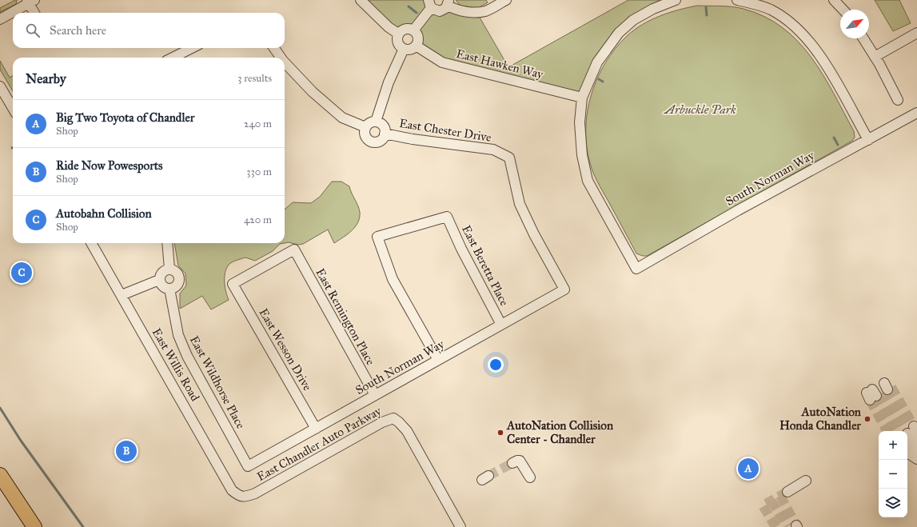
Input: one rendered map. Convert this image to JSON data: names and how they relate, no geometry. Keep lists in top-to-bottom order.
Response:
{
  "streets": {
    "street": [
      "East Hawken Way",
      "East Chester Drive",
      "South Norman Way",
      "East Beretta Place",
      "East Remington Place",
      "East Wesson Drive",
      "East Willis Road",
      "East Wildhorse Place",
      "East Chandler Auto Parkway"
    ]
  },
  "crossings": [
    ["East Hawken Way", "South Norman Way"],
    ["East Chester Drive", "South Norman Way"],
    ["South Norman Way", "East Beretta Place"],
    ["South Norman Way", "East Remington Place"],
    ["South Norman Way", "East Wesson Drive"],
    ["South Norman Way", "East Wildhorse Place"],
    ["East Remington Place", "East Wesson Drive"],
    ["East Willis Road", "East Chandler Auto Parkway"]
  ],
  "parks": ["Arbuckle Park"],
  "places": ["AutoNation Honda Chandler", "AutoNation Collision Center - Chandler"],
  "north": "top right",
  "page": {
    "search": "Search here",
    "heading": ["Nearby", "3 results"],
    "list": [
      {
        "mark": "A",
        "name": "Big Two Toyota of Chandler",
        "note": "Shop",
        "value": "240 m"
      },
      {
        "mark": "B",
        "name": "Ride Now Powesports",
        "note": "Shop",
        "value": "330 m"
      },
      {
        "mark": "C",
        "name": "Autobahn Collision",
        "note": "Shop",
        "value": "420 m"
      }
    ],
    "pins": ["C", "B", "A"],
    "map_buttons": ["+", "−"]
  }
}
